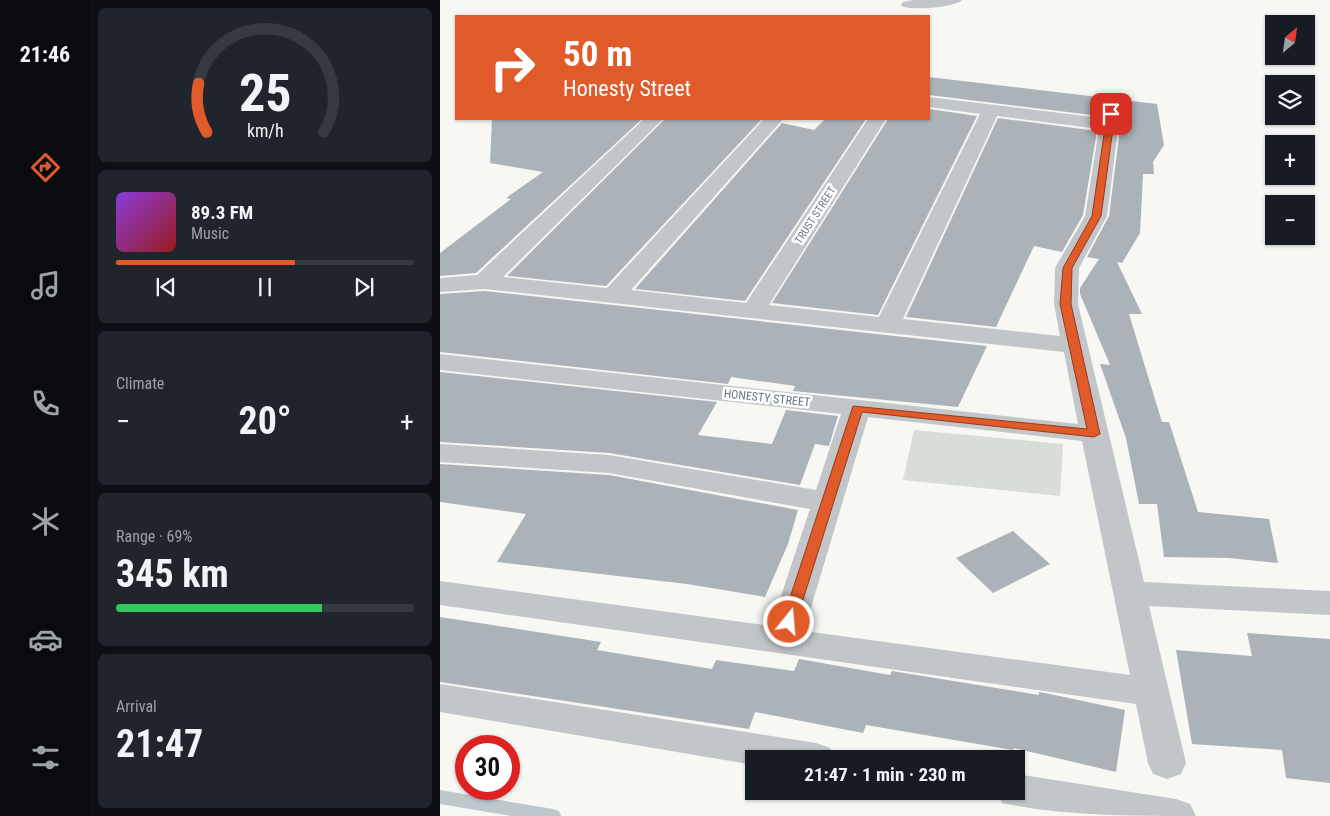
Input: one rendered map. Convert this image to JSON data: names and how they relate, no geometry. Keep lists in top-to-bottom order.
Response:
{
  "streets": {
    "street": ["TRUST STREET", "HONESTY STREET"]
  },
  "north": "top right",
  "page": {
    "tabs": "21:46",
    "map_buttons": ["+", "−"],
    "turn": ["50 m", "Honesty Street"],
    "song": ["89.3 FM", "Music"],
    "tile": [
      "Climate",
      ["Range · 69%", "345 km"],
      ["Arrival", "21:47"]
    ],
    "heat": ["−", "20°", "+"],
    "limit": "30",
    "trip": "21:47 · 1 min · 230 m",
    "gauge": ["25", "km/h"]
  }
}
